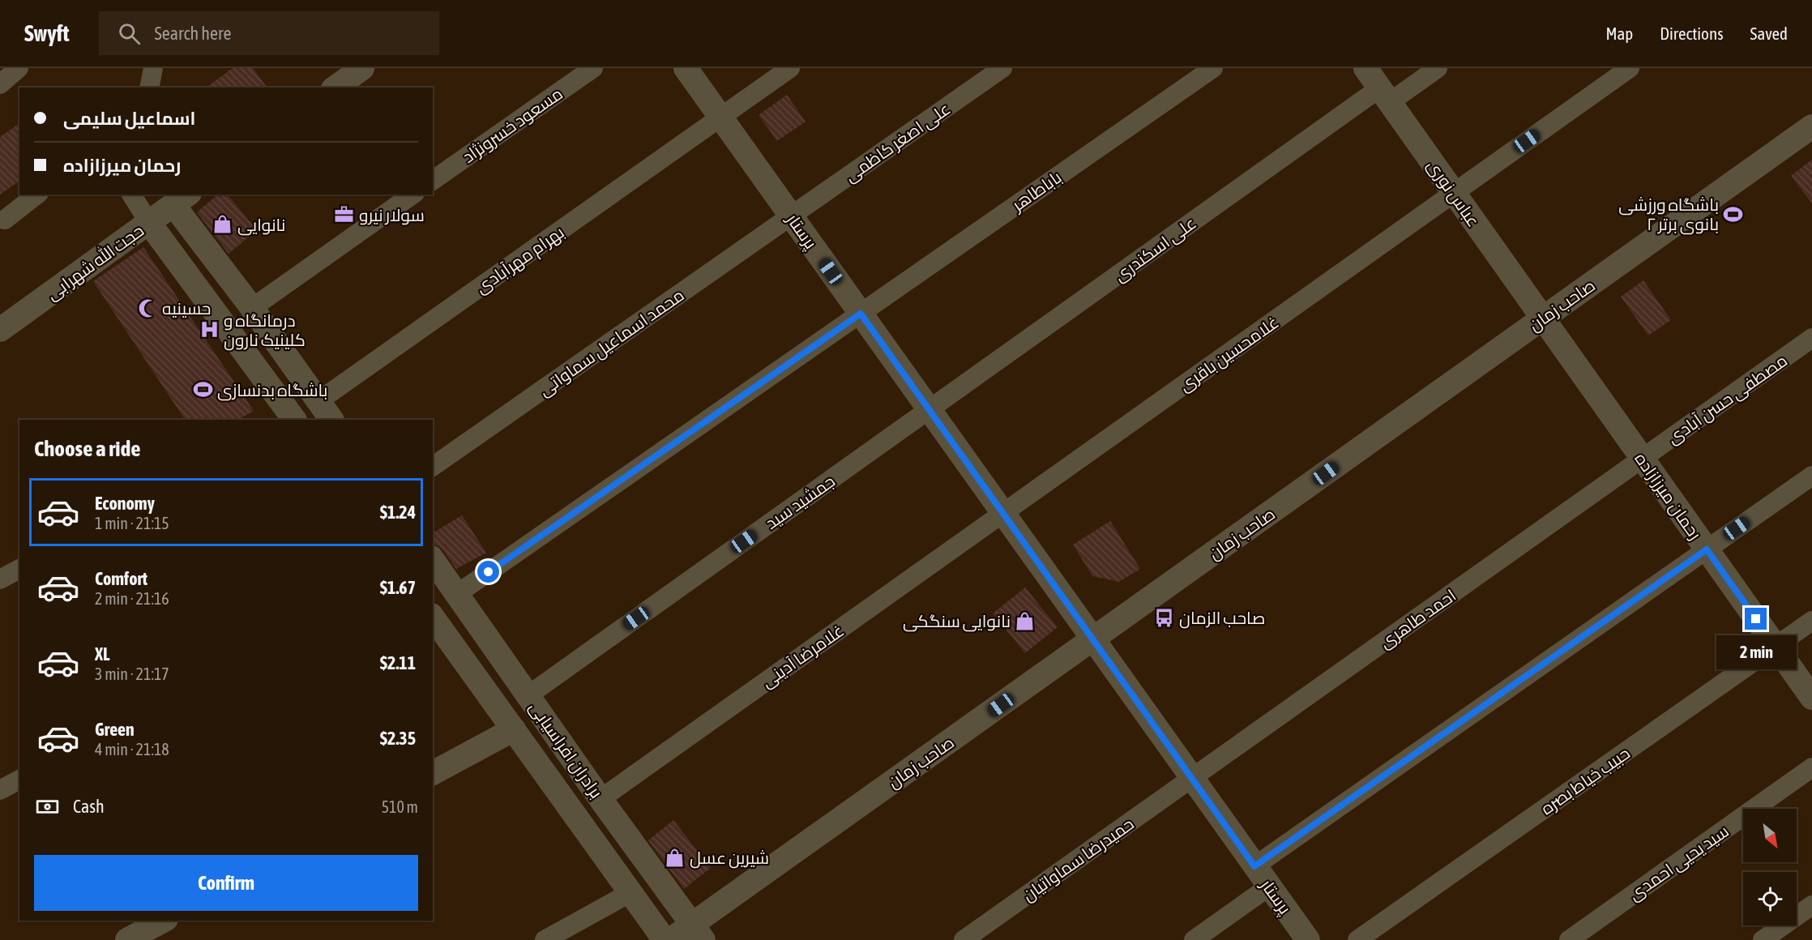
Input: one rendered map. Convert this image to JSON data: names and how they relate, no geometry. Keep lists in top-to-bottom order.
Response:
{
  "streets": {
    "street": [
      "مسعود خسرونژاد",
      "علی اصغر کاظمی",
      "باباطاهر",
      "عباس نوری",
      "پرستار",
      "علی اسکندری",
      "بهرام مهرآبادی",
      "حجت الله شهرابی",
      "صاحب زمان",
      "محمد اسماعیل سماواتی",
      "غلامحسین باقری",
      "مصطفی حسن آبادی",
      "رحمان میرزازاده",
      "جمشید سید",
      "احمد طاهری",
      "غلامرضا آدینی",
      "برادران افراسیابی",
      "حبیب خیاط بصره",
      "حمیدرضا سماواتیان",
      "سید یحیی احمدی"
    ]
  },
  "crossings": [
    ["علی اصغر کاظمی", "پرستار"],
    ["علی اصغر کاظمی", "محمد اسماعیل سماواتی"],
    ["باباطاهر", "پرستار"],
    ["باباطاهر", "برادران افراسیابی"],
    ["عباس نوری", "علی اسکندری"],
    ["عباس نوری", "صاحب زمان"],
    ["عباس نوری", "غلامحسین باقری"],
    ["عباس نوری", "رحمان میرزازاده"],
    ["پرستار", "علی اسکندری"],
    ["پرستار", "بهرام مهرآبادی"],
    ["پرستار", "صاحب زمان"],
    ["پرستار", "محمد اسماعیل سماواتی"],
    ["پرستار", "غلامحسین باقری"],
    ["پرستار", "جمشید سید"],
    ["پرستار", "احمد طاهری"],
    ["پرستار", "غلامرضا آدینی"],
    ["پرستار", "حمیدرضا سماواتیان"],
    ["علی اسکندری", "جمشید سید"],
    ["صاحب زمان", "رحمان میرزازاده"],
    ["صاحب زمان", "برادران افراسیابی"],
    ["غلامحسین باقری", "غلامرضا آدینی"],
    ["مصطفی حسن آبادی", "رحمان میرزازاده"],
    ["مصطفی حسن آبادی", "احمد طاهری"],
    ["رحمان میرزازاده", "احمد طاهری"],
    ["رحمان میرزازاده", "حبیب خیاط بصره"],
    ["جمشید سید", "برادران افراسیابی"],
    ["احمد طاهری", "حمیدرضا سماواتیان"],
    ["غلامرضا آدینی", "برادران افراسیابی"]
  ],
  "places": {
    "sports": ["باشگاه ورزشی بانوی برتر ۲", "باشگاه بدنسازی"],
    "office": ["سولار نیرو"],
    "shop": ["نانوایی", "نانوایی سنگکی", "شیرین عسل"],
    "mosque": ["حسینیه"],
    "hospital": ["درمانگاه و کلینیک نارون"],
    "bus stop": ["صاحب الزمان"]
  },
  "north": "bottom right",
  "page": {
    "header": "Swyft",
    "search": "Search here",
    "nav": ["Map", "Directions", "Saved"],
    "banner": ["اسماعیل سلیمی", "رحمان میرزازاده"],
    "heading": "Choose a ride",
    "list": [
      {
        "name": "Economy",
        "note": "1 min · 21:15",
        "value": "$1.24"
      },
      {
        "name": "Comfort",
        "note": "2 min · 21:16",
        "value": "$1.67"
      },
      {
        "name": "XL",
        "note": "3 min · 21:17",
        "value": "$2.11"
      },
      {
        "name": "Green",
        "note": "4 min · 21:18",
        "value": "$2.35"
      }
    ],
    "bubble": "2 min",
    "pay": ["Cash", "510 m"],
    "buttons": "Confirm"
  }
}
